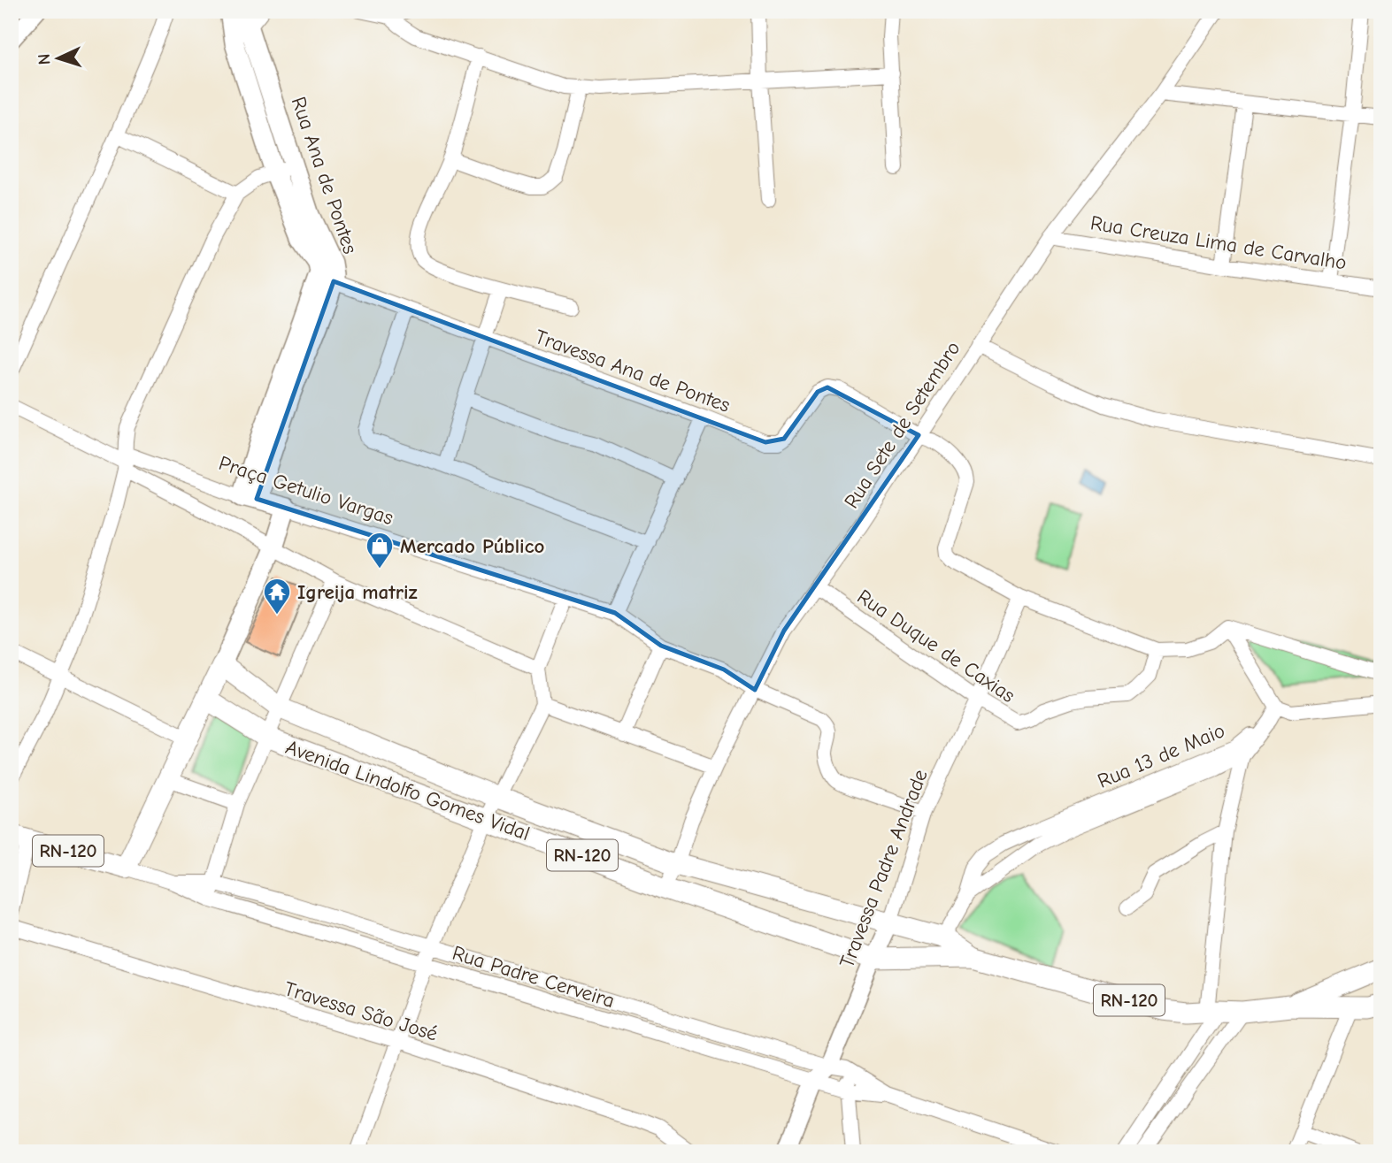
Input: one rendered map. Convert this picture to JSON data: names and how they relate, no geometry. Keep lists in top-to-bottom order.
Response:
{
  "streets": {
    "main road": [
      "Rua Ana de Pontes",
      "Praça Getulio Vargas",
      "Avenida Lindolfo Gomes Vidal",
      "RN-120",
      "Rua Padre Cerveira"
    ],
    "street": [
      "Rua Creuza Lima de Carvalho",
      "Travessa Ana de Pontes",
      "Rua Sete de Setembro",
      "Rua Duque de Caxias",
      "Rua 13 de Maio",
      "Travessa Padre Andrade",
      "Travessa São José"
    ]
  },
  "crossings": [
    ["Rua Ana de Pontes", "Travessa Ana de Pontes"],
    ["Rua Ana de Pontes", "Praça Getulio Vargas"],
    ["Rua Creuza Lima de Carvalho", "Rua Sete de Setembro"],
    ["Travessa Ana de Pontes", "Rua Sete de Setembro"],
    ["Rua Sete de Setembro", "Praça Getulio Vargas"],
    ["Rua Sete de Setembro", "Rua Duque de Caxias"],
    ["Rua Sete de Setembro", "Avenida Lindolfo Gomes Vidal"],
    ["Praça Getulio Vargas", "Travessa Padre Andrade"],
    ["Rua Duque de Caxias", "Travessa Padre Andrade"],
    ["Rua 13 de Maio", "Avenida Lindolfo Gomes Vidal"],
    ["Avenida Lindolfo Gomes Vidal", "RN-120"],
    ["Avenida Lindolfo Gomes Vidal", "Travessa Padre Andrade"],
    ["RN-120", "Rua Padre Cerveira"],
    ["Travessa Padre Andrade", "Rua Padre Cerveira"]
  ],
  "places": {
    "shop": ["Mercado Público"],
    "temple": ["Igreija matriz"]
  },
  "north": "left"
}
